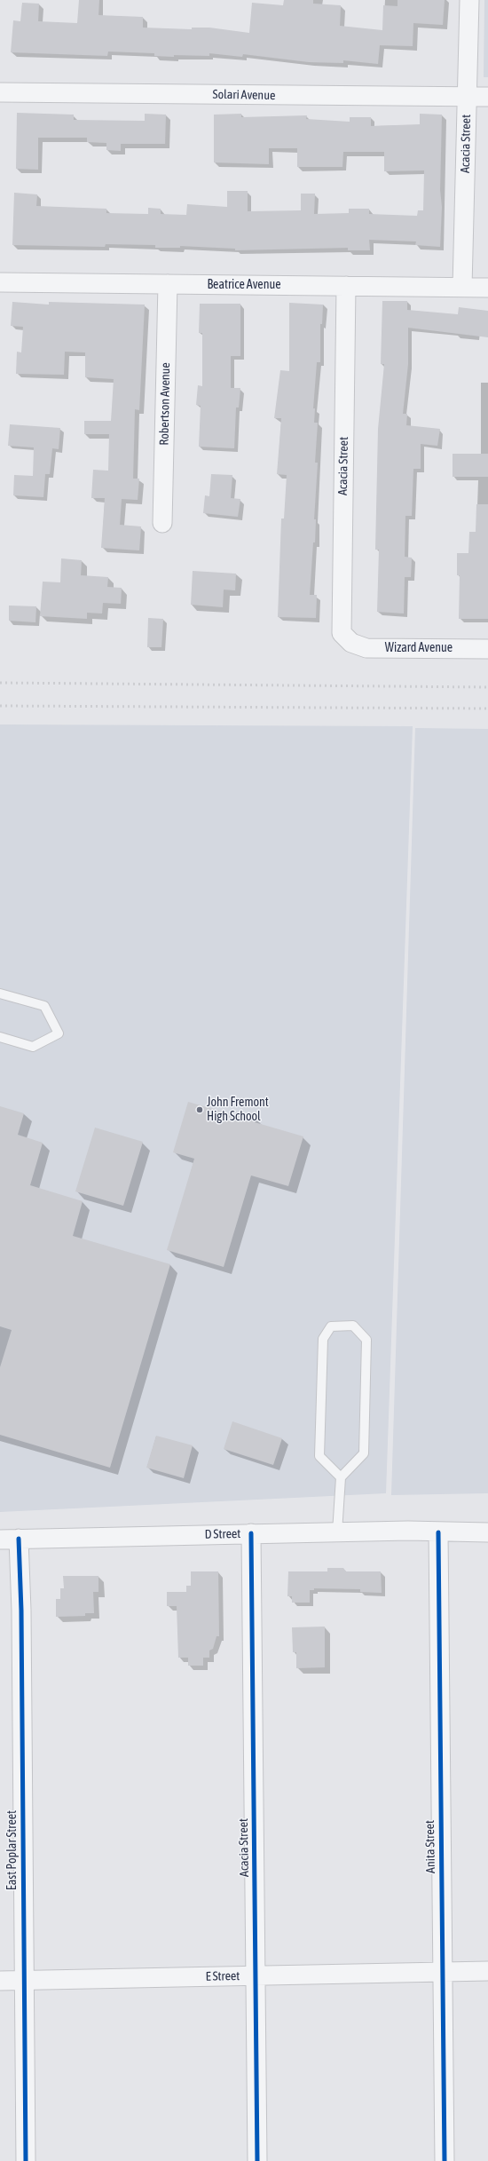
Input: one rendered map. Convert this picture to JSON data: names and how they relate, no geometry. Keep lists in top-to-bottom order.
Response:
{
  "streets": {
    "street": [
      "Solari Avenue",
      "Acacia Street",
      "Beatrice Avenue",
      "Robertson Avenue",
      "Wizard Avenue",
      "D Street",
      "Anita Street",
      "East Poplar Street",
      "E Street"
    ]
  },
  "crossings": [
    ["Solari Avenue", "Acacia Street"],
    ["Acacia Street", "Beatrice Avenue"],
    ["Acacia Street", "Wizard Avenue"],
    ["Acacia Street", "D Street"],
    ["Acacia Street", "E Street"],
    ["Beatrice Avenue", "Robertson Avenue"],
    ["D Street", "Anita Street"],
    ["D Street", "East Poplar Street"],
    ["Anita Street", "E Street"],
    ["East Poplar Street", "E Street"]
  ],
  "places": ["John Fremont High School"]
}
